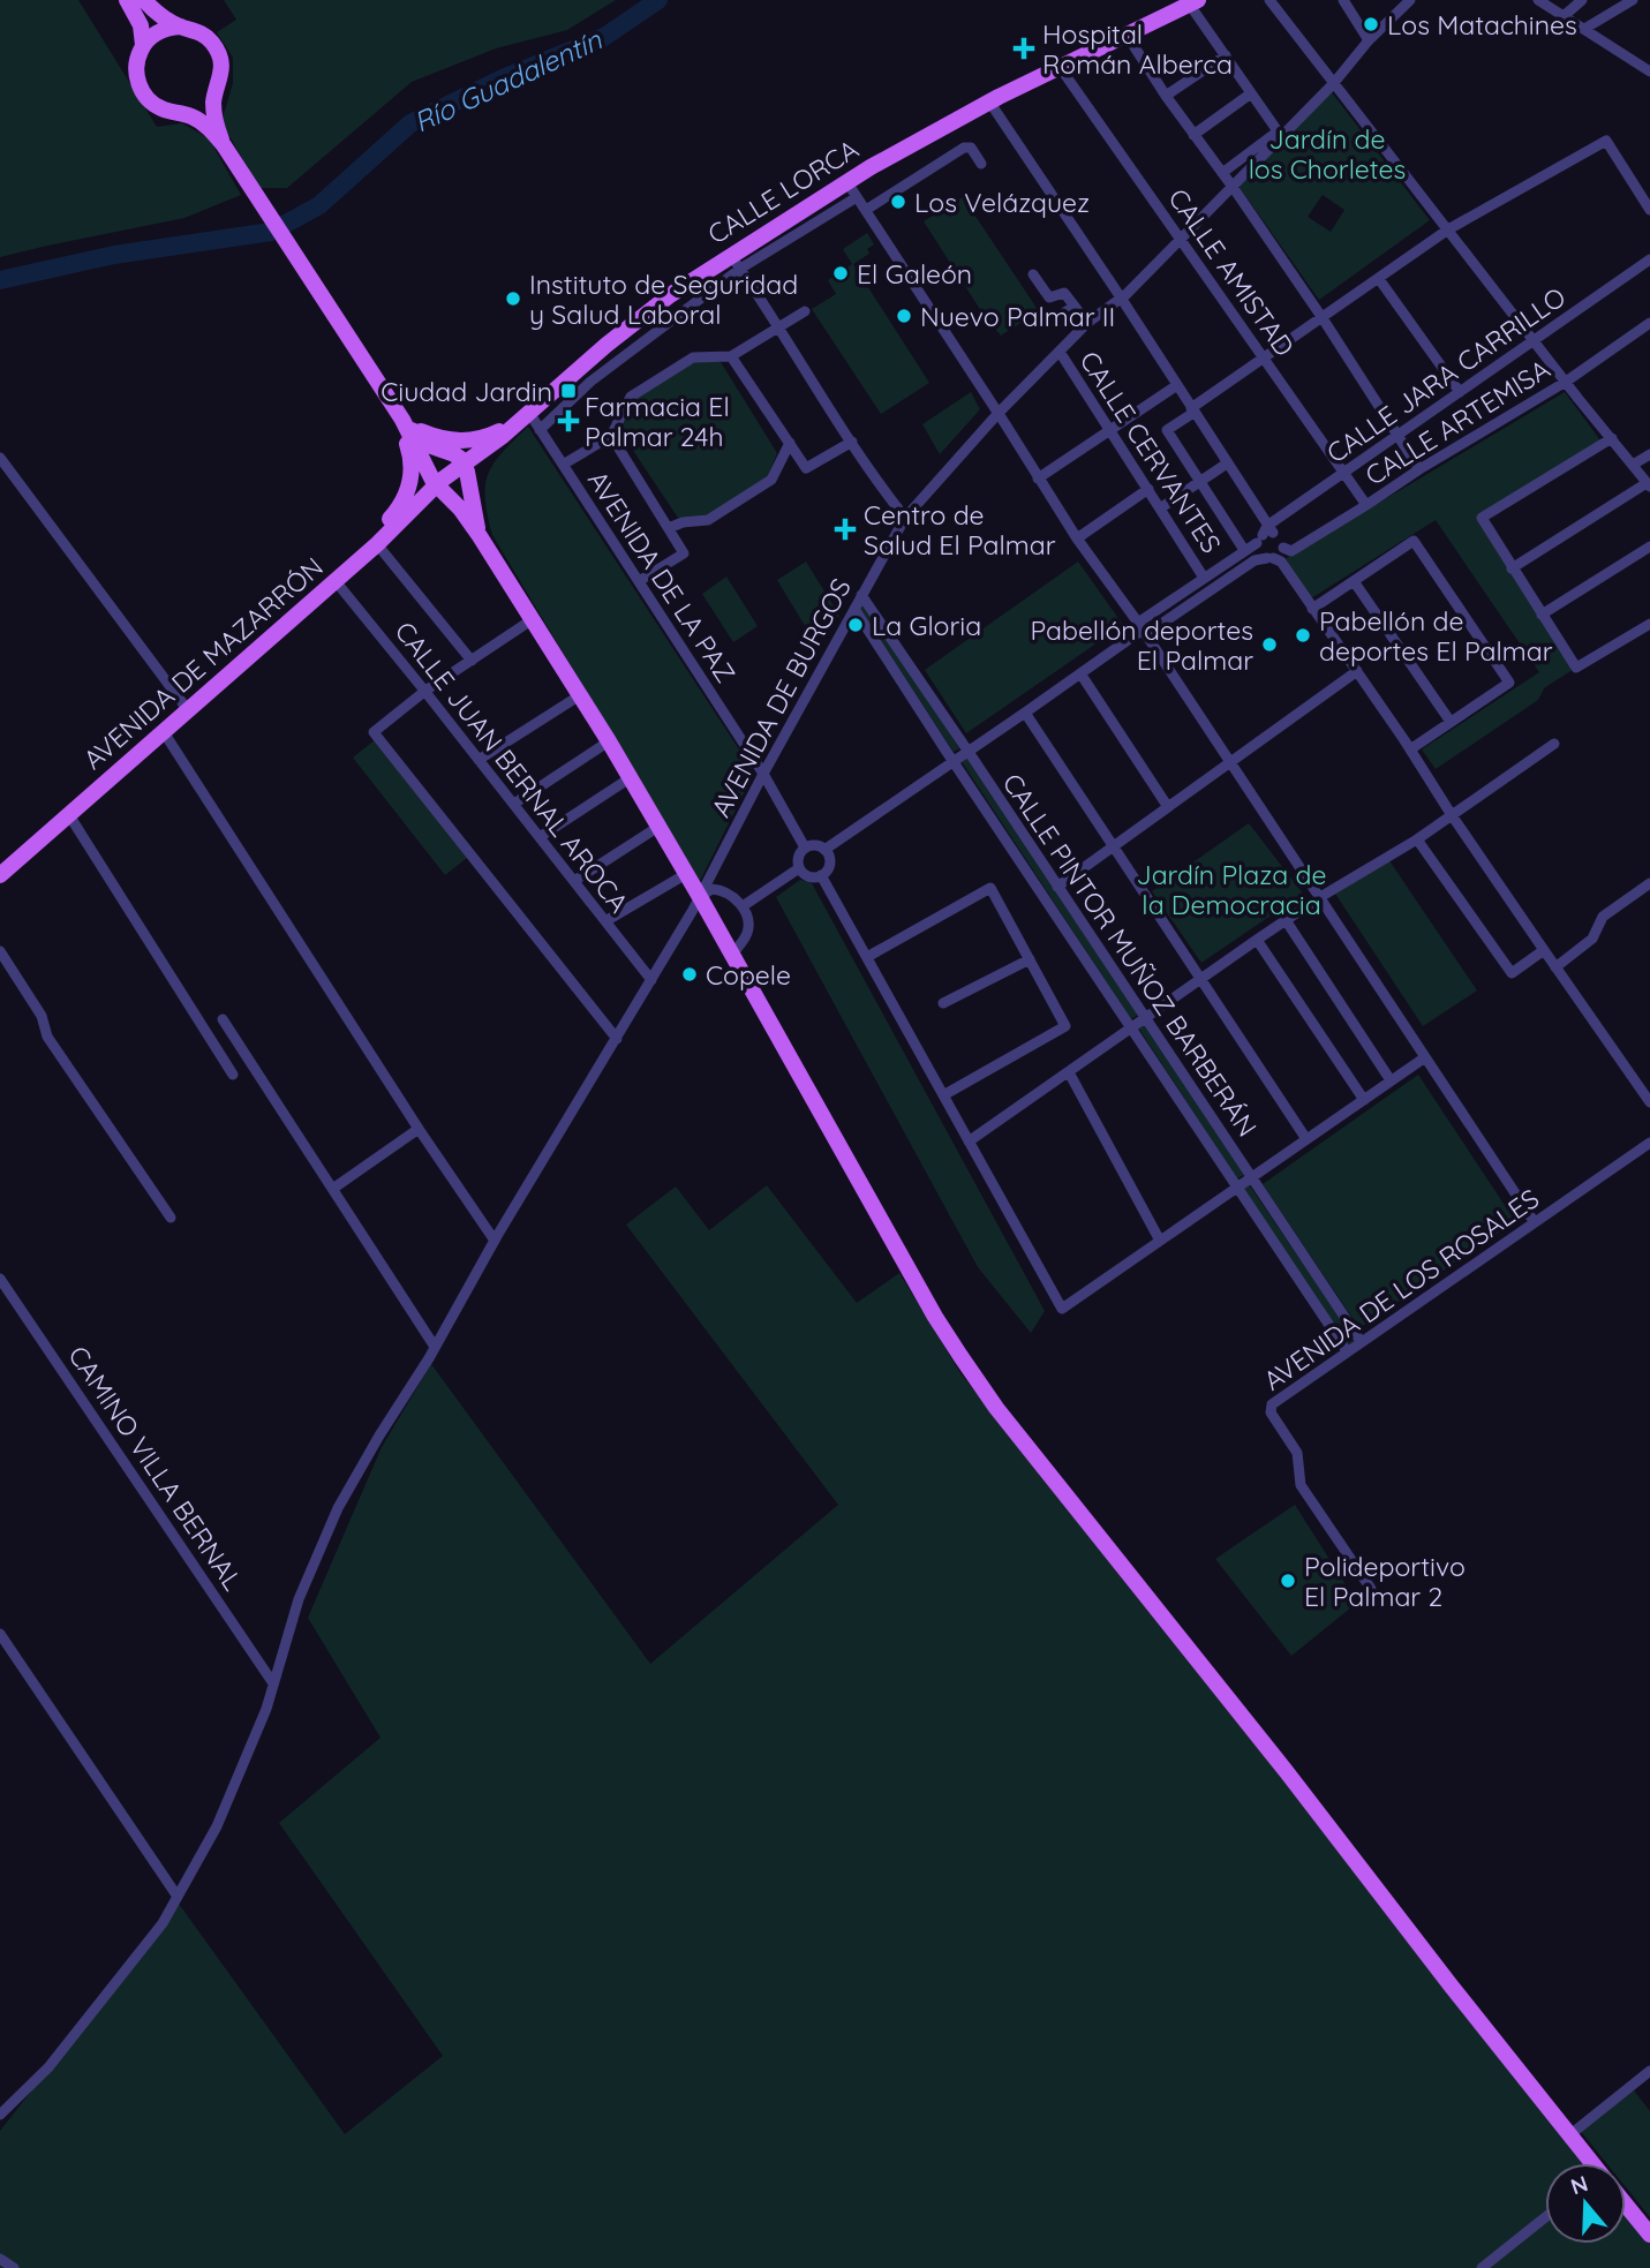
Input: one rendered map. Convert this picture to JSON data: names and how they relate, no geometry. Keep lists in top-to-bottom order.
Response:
{
  "streets": {
    "main road": ["CALLE LORCA", "AVENIDA DE MAZARRÓN"],
    "street": [
      "CALLE AMISTAD",
      "CALLE JARA CARRILLO",
      "CALLE ARTEMISA",
      "CALLE CERVANTES",
      "AVENIDA DE LA PAZ",
      "AVENIDA DE BURGOS",
      "CALLE JUAN BERNAL AROCA",
      "CALLE PINTOR MUÑOZ BARBERÁN",
      "AVENIDA DE LOS ROSALES",
      "CAMINO VILLA BERNAL"
    ]
  },
  "crossings": [
    ["CALLE LORCA", "CALLE AMISTAD"],
    ["CALLE LORCA", "AVENIDA DE LA PAZ"],
    ["CALLE LORCA", "AVENIDA DE MAZARRÓN"],
    ["CALLE AMISTAD", "CALLE JARA CARRILLO"],
    ["CALLE AMISTAD", "CALLE ARTEMISA"],
    ["CALLE AMISTAD", "AVENIDA DE BURGOS"],
    ["CALLE JARA CARRILLO", "CALLE CERVANTES"],
    ["CALLE CERVANTES", "AVENIDA DE BURGOS"],
    ["AVENIDA DE LA PAZ", "AVENIDA DE BURGOS"],
    ["AVENIDA DE MAZARRÓN", "CALLE JUAN BERNAL AROCA"],
    ["AVENIDA DE BURGOS", "CALLE JUAN BERNAL AROCA"],
    ["AVENIDA DE BURGOS", "CALLE PINTOR MUÑOZ BARBERÁN"],
    ["AVENIDA DE BURGOS", "CAMINO VILLA BERNAL"],
    ["CALLE PINTOR MUÑOZ BARBERÁN", "AVENIDA DE LOS ROSALES"]
  ],
  "water": ["Río Guadalentín"],
  "parks": ["Jardín de los Chorletes", "Jardín Plaza de la Democracia"],
  "places": {
    "other": [
      "Los Matachines",
      "Los Velázquez",
      "El Galeón",
      "Instituto de Seguridad y Salud Laboral",
      "Nuevo Palmar II",
      "La Gloria",
      "Pabellón de deportes El Palmar",
      "Pabellón deportes El Palmar",
      "Copele",
      "Polideportivo El Palmar 2"
    ],
    "health": ["Hospital Román Alberca", "Farmacia El Palmar 24h", "Centro de Salud El Palmar"],
    "transit": ["Ciudad Jardin"]
  },
  "north": "top"
}
